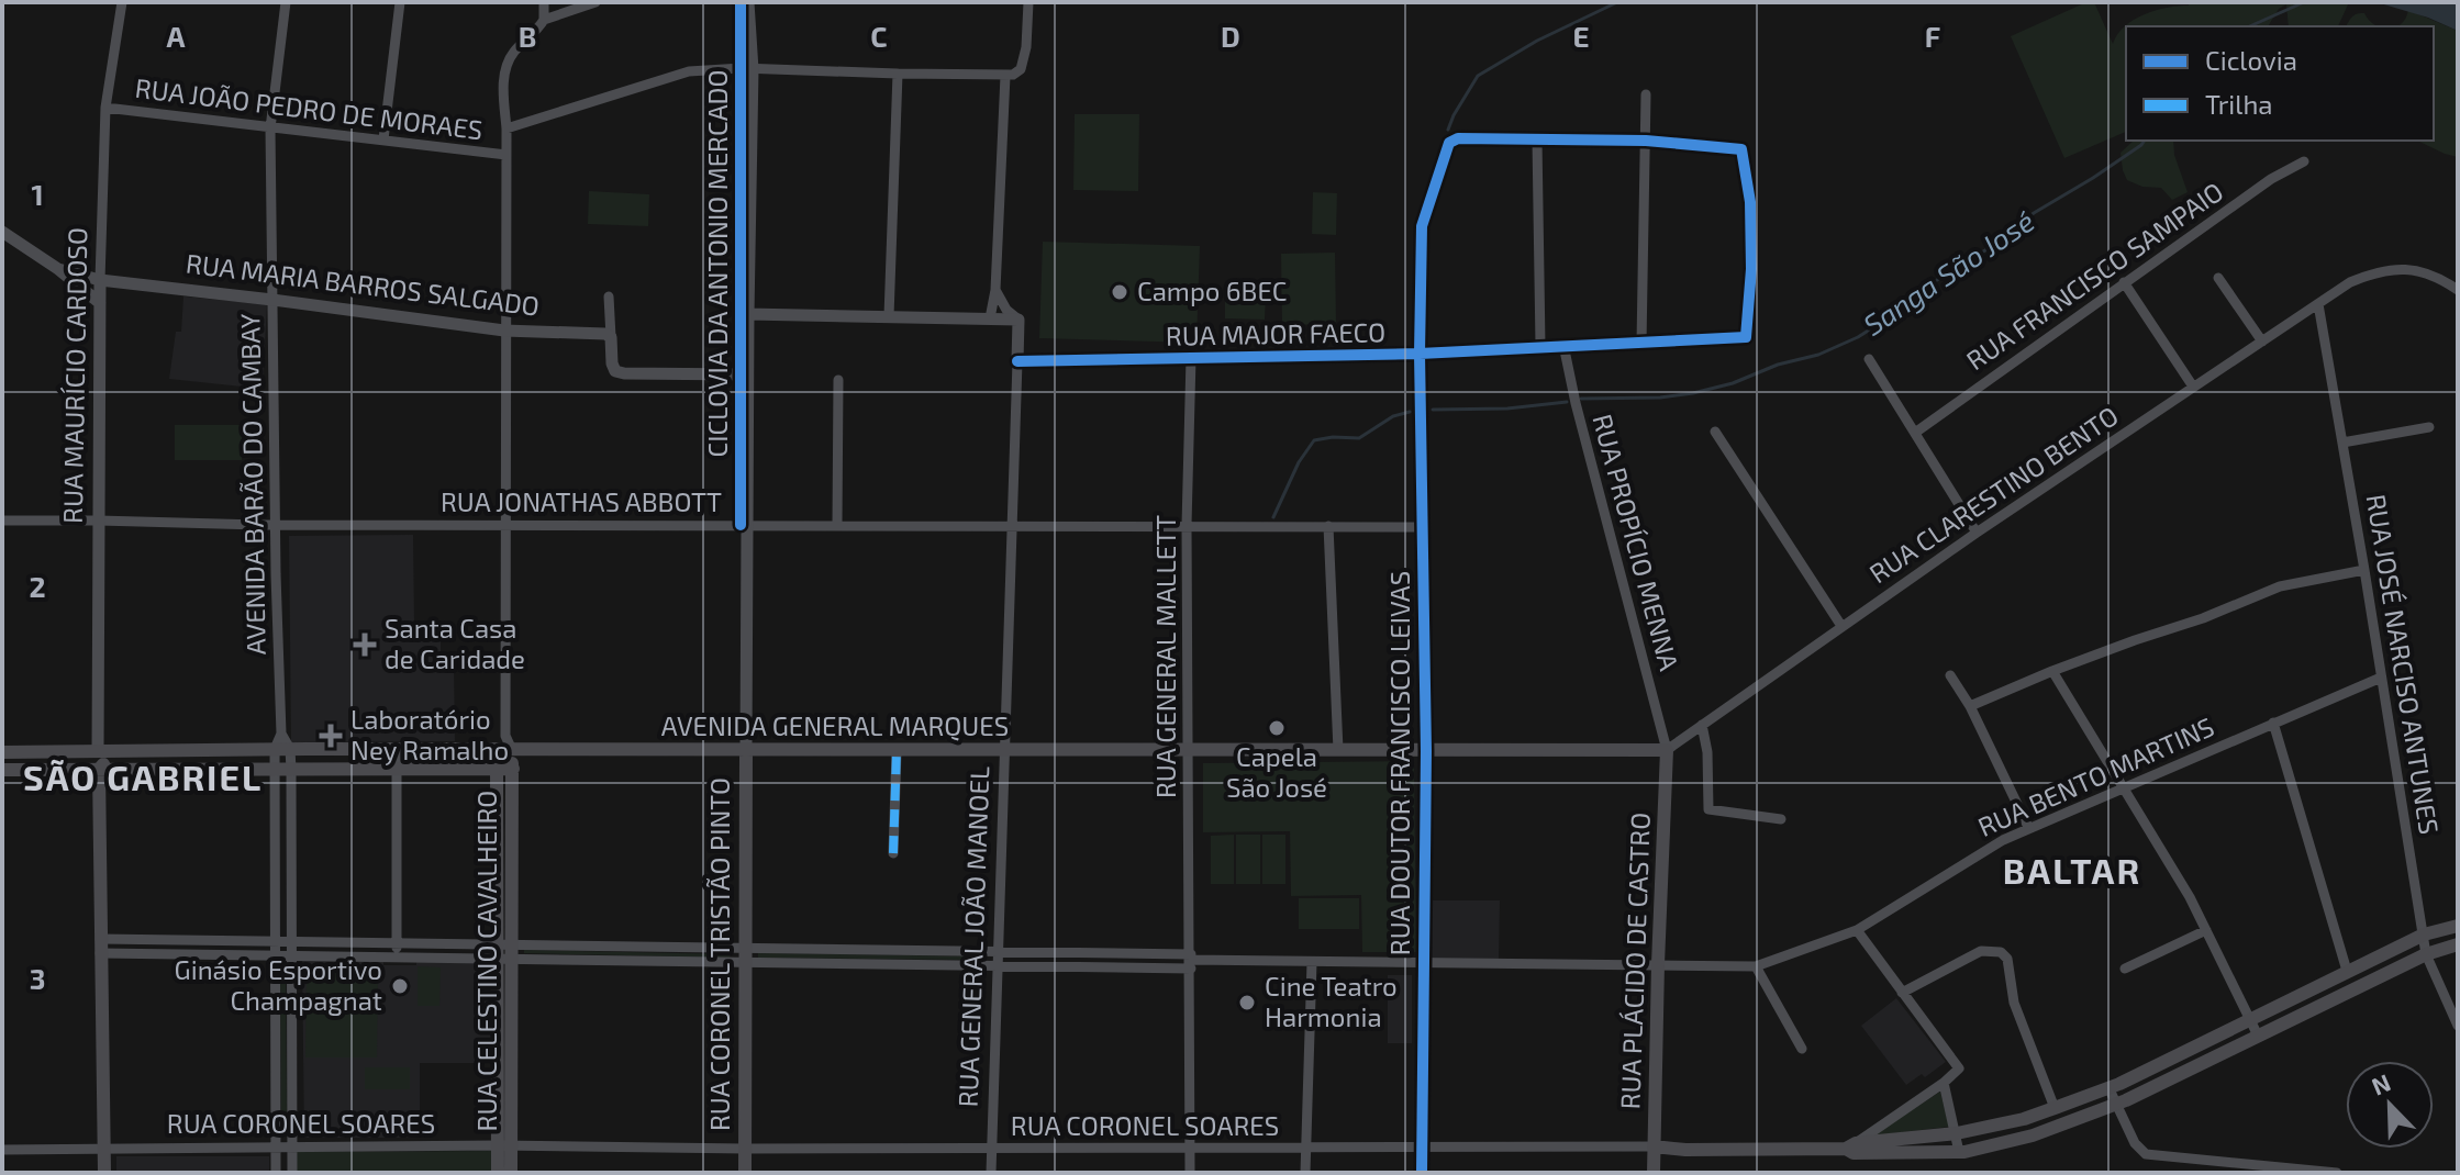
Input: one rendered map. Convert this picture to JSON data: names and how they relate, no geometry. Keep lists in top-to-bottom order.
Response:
{
  "streets": {
    "main road": [
      "RUA MAURÍCIO CARDOSO",
      "AVENIDA GENERAL MARQUES",
      "RUA CORONEL TRISTÃO PINTO",
      "RUA CELESTINO CAVALHEIRO",
      "RUA PLÁCIDO DE CASTRO"
    ],
    "street": [
      "RUA JOÃO PEDRO DE MORAES",
      "RUA FRANCISCO SAMPAIO",
      "RUA MARIA BARROS SALGADO",
      "RUA MAJOR FAECO",
      "AVENIDA BARÃO DO CAMBAY",
      "RUA CLARESTINO BENTO",
      "RUA JONATHAS ABBOTT",
      "RUA PROPÍCIO MENNA",
      "RUA GENERAL MALLETT",
      "RUA JOSÉ NARCISO ANTUNES",
      "RUA DOUTOR FRANCISCO LEIVAS",
      "RUA BENTO MARTINS",
      "RUA GENERAL JOÃO MANOEL",
      "RUA CORONEL SOARES"
    ],
    "cycle path": ["CICLOVIA DA ANTONIO MERCADO"]
  },
  "crossings": [
    ["RUA JOÃO PEDRO DE MORAES", "RUA MAURÍCIO CARDOSO"],
    ["RUA JOÃO PEDRO DE MORAES", "AVENIDA BARÃO DO CAMBAY"],
    ["RUA MARIA BARROS SALGADO", "RUA MAURÍCIO CARDOSO"],
    ["RUA MARIA BARROS SALGADO", "AVENIDA BARÃO DO CAMBAY"],
    ["RUA MAJOR FAECO", "RUA PROPÍCIO MENNA"],
    ["RUA MAJOR FAECO", "RUA GENERAL MALLETT"],
    ["RUA MAJOR FAECO", "RUA DOUTOR FRANCISCO LEIVAS"],
    ["RUA MAJOR FAECO", "RUA GENERAL JOÃO MANOEL"],
    ["RUA MAURÍCIO CARDOSO", "RUA JONATHAS ABBOTT"],
    ["RUA MAURÍCIO CARDOSO", "AVENIDA GENERAL MARQUES"],
    ["RUA MAURÍCIO CARDOSO", "RUA CORONEL SOARES"],
    ["AVENIDA BARÃO DO CAMBAY", "RUA JONATHAS ABBOTT"],
    ["AVENIDA BARÃO DO CAMBAY", "AVENIDA GENERAL MARQUES"],
    ["AVENIDA BARÃO DO CAMBAY", "RUA CORONEL SOARES"],
    ["RUA CLARESTINO BENTO", "RUA PROPÍCIO MENNA"],
    ["RUA CLARESTINO BENTO", "RUA JOSÉ NARCISO ANTUNES"],
    ["RUA CLARESTINO BENTO", "AVENIDA GENERAL MARQUES"],
    ["RUA CLARESTINO BENTO", "RUA PLÁCIDO DE CASTRO"],
    ["RUA JONATHAS ABBOTT", "RUA GENERAL MALLETT"],
    ["RUA JONATHAS ABBOTT", "RUA DOUTOR FRANCISCO LEIVAS"],
    ["RUA JONATHAS ABBOTT", "RUA GENERAL JOÃO MANOEL"],
    ["RUA JONATHAS ABBOTT", "RUA CORONEL TRISTÃO PINTO"],
    ["RUA PROPÍCIO MENNA", "AVENIDA GENERAL MARQUES"],
    ["RUA PROPÍCIO MENNA", "RUA PLÁCIDO DE CASTRO"],
    ["RUA GENERAL MALLETT", "AVENIDA GENERAL MARQUES"],
    ["RUA GENERAL MALLETT", "RUA BENTO MARTINS"],
    ["RUA GENERAL MALLETT", "RUA CORONEL SOARES"],
    ["RUA JOSÉ NARCISO ANTUNES", "RUA BENTO MARTINS"],
    ["AVENIDA GENERAL MARQUES", "RUA DOUTOR FRANCISCO LEIVAS"],
    ["AVENIDA GENERAL MARQUES", "RUA GENERAL JOÃO MANOEL"],
    ["AVENIDA GENERAL MARQUES", "RUA CORONEL TRISTÃO PINTO"],
    ["AVENIDA GENERAL MARQUES", "RUA CELESTINO CAVALHEIRO"],
    ["AVENIDA GENERAL MARQUES", "RUA PLÁCIDO DE CASTRO"],
    ["RUA DOUTOR FRANCISCO LEIVAS", "RUA BENTO MARTINS"],
    ["RUA DOUTOR FRANCISCO LEIVAS", "RUA CORONEL SOARES"],
    ["RUA BENTO MARTINS", "RUA PLÁCIDO DE CASTRO"],
    ["RUA GENERAL JOÃO MANOEL", "RUA CORONEL SOARES"],
    ["RUA CORONEL TRISTÃO PINTO", "RUA CORONEL SOARES"],
    ["RUA CELESTINO CAVALHEIRO", "RUA CORONEL SOARES"],
    ["RUA PLÁCIDO DE CASTRO", "RUA CORONEL SOARES"]
  ],
  "districts": ["SÃO GABRIEL", "BALTAR"],
  "water": ["Sanga São José"],
  "places": {
    "other": [
      "Campo 6BEC",
      "Capela São José",
      "Ginásio Esportivo Champagnat",
      "Cine Teatro Harmonia"
    ],
    "health": ["Santa Casa de Caridade", "Laboratório Ney Ramalho"]
  },
  "legend": ["Ciclovia", "Trilha"],
  "north": "top left",
  "grid": {
    "columns": [
      "A",
      "B",
      "C",
      "D",
      "E",
      "F"
    ],
    "rows": ["1", "2", "3"]
  }
}
